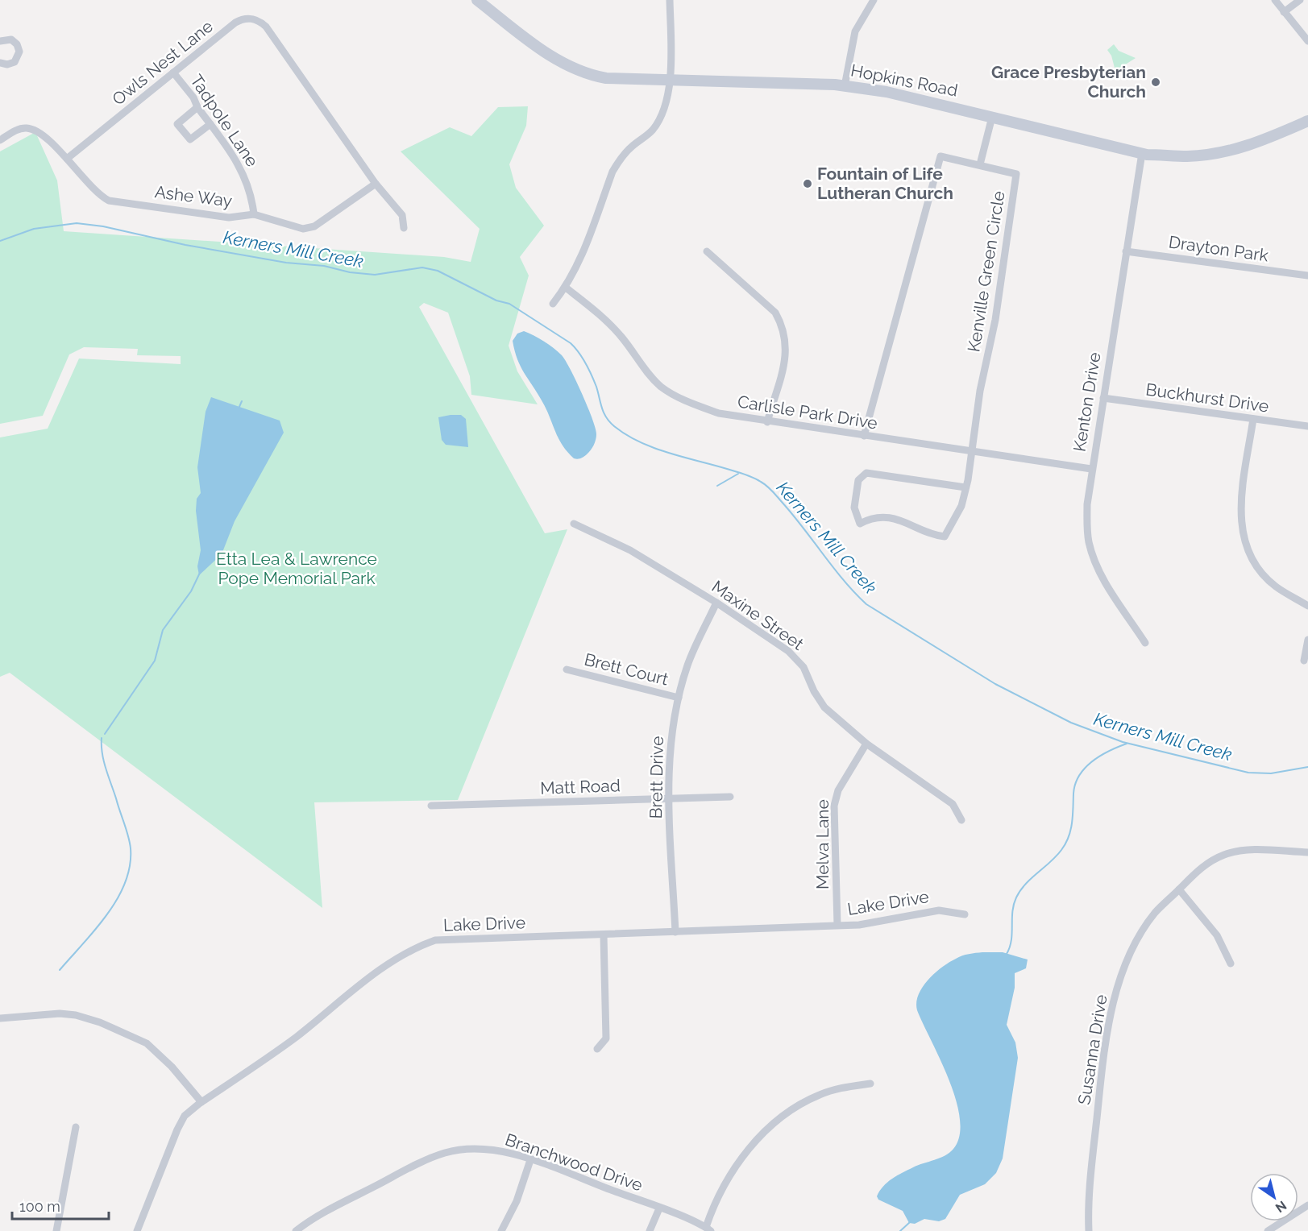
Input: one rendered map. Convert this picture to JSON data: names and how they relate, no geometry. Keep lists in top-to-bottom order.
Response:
{
  "streets": {
    "main road": ["Hopkins Road"],
    "street": [
      "Owls Nest Lane",
      "Tadpole Lane",
      "Ashe Way",
      "Drayton Park",
      "Kenville Green Circle",
      "Buckhurst Drive",
      "Kenton Drive",
      "Carlisle Park Drive",
      "Maxine Street",
      "Brett Court",
      "Brett Drive",
      "Matt Road",
      "Melva Lane",
      "Lake Drive",
      "Susanna Drive",
      "Branchwood Drive"
    ]
  },
  "crossings": [
    ["Owls Nest Lane", "Tadpole Lane"],
    ["Owls Nest Lane", "Ashe Way"],
    ["Hopkins Road", "Kenton Drive"],
    ["Tadpole Lane", "Ashe Way"],
    ["Drayton Park", "Kenton Drive"],
    ["Kenville Green Circle", "Carlisle Park Drive"],
    ["Buckhurst Drive", "Kenton Drive"],
    ["Kenton Drive", "Carlisle Park Drive"],
    ["Maxine Street", "Brett Drive"],
    ["Maxine Street", "Melva Lane"],
    ["Brett Court", "Brett Drive"],
    ["Brett Drive", "Matt Road"],
    ["Brett Drive", "Lake Drive"],
    ["Melva Lane", "Lake Drive"]
  ],
  "water": ["Kerners Mill Creek"],
  "parks": ["Etta Lea & Lawrence Pope Memorial Park"],
  "places": ["Grace Presbyterian Church", "Fountain of Life Lutheran Church"],
  "scale_bar": "100 m",
  "north": "bottom right"
}
